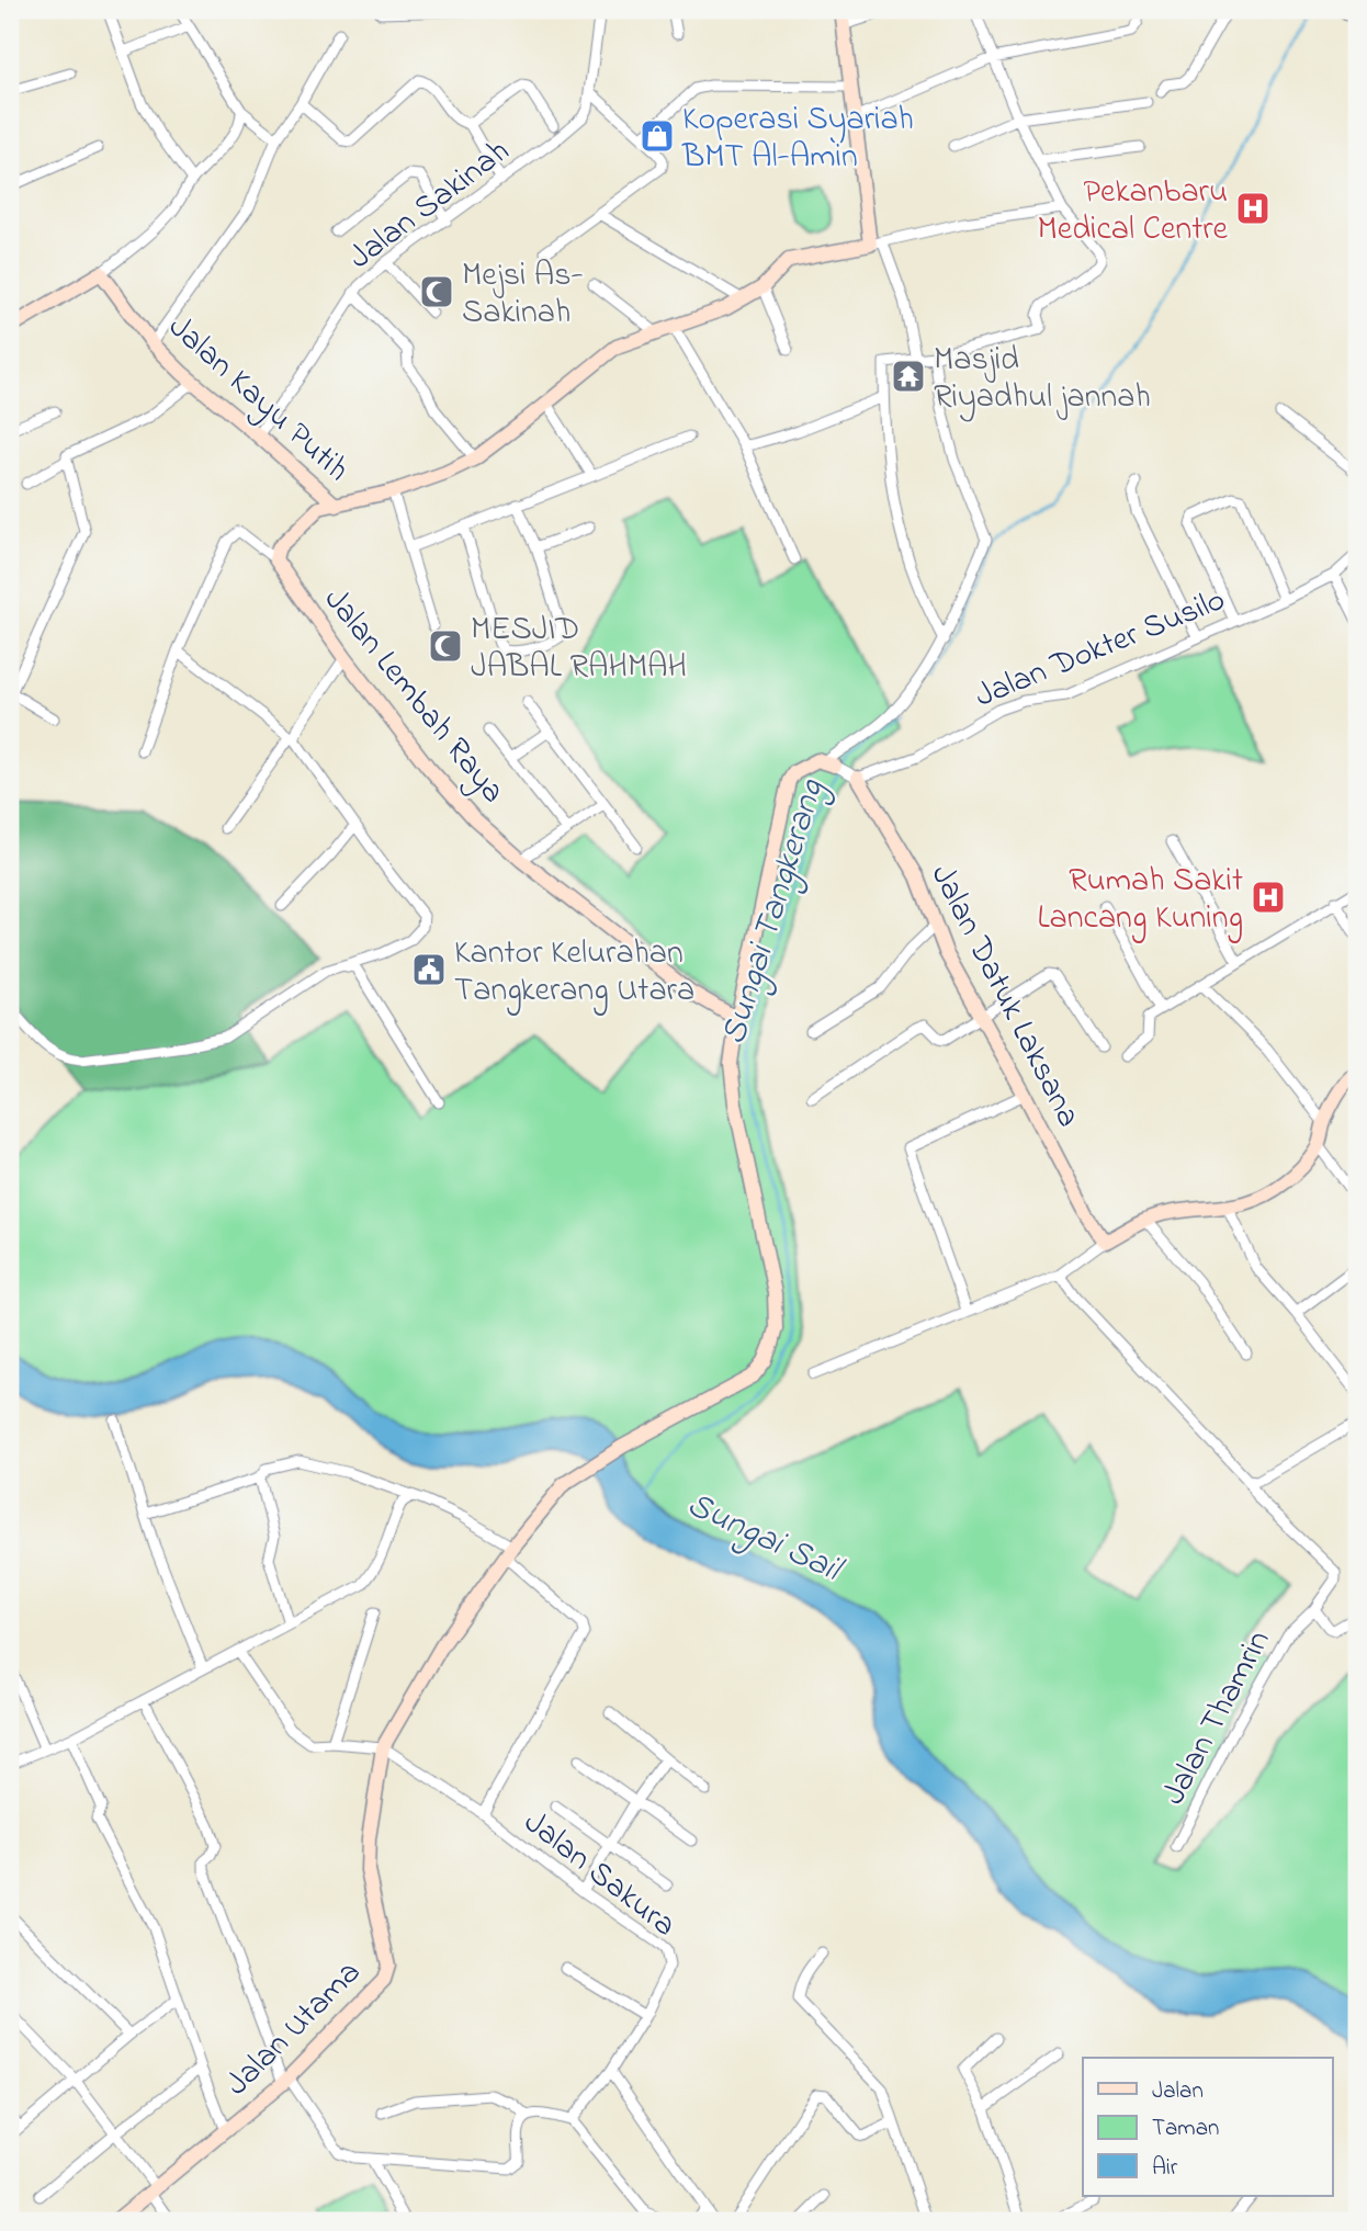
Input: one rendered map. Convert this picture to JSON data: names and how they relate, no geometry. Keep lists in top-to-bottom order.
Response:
{
  "streets": {
    "street": [
      "Jalan Sakinah",
      "Jalan Kayu Putih",
      "Jalan Dokter Susilo",
      "Jalan Lembah Raya",
      "Jalan Datuk Laksana",
      "Jalan Thamrin",
      "Jalan Sakura",
      "Jalan Utama"
    ]
  },
  "crossings": [
    ["Jalan Sakinah", "Jalan Kayu Putih"],
    ["Jalan Dokter Susilo", "Jalan Datuk Laksana"],
    ["Jalan Lembah Raya", "Jalan Utama"],
    ["Jalan Sakura", "Jalan Utama"]
  ],
  "water": ["Sungai Tangkerang", "Sungai Sail"],
  "places": {
    "shop": ["Koperasi Syariah BMT Al-Amin"],
    "hospital": ["Pekanbaru Medical Centre", "Rumah Sakit Lancang Kuning"],
    "mosque": ["Mejsi As- Sakinah", "MESJID JABAL RAHMAH"],
    "temple": ["Masjid Riyadhul jannah"],
    "public building": ["Kantor Kelurahan Tangkerang Utara"]
  },
  "legend": ["Jalan", "Taman", "Air"]
}
